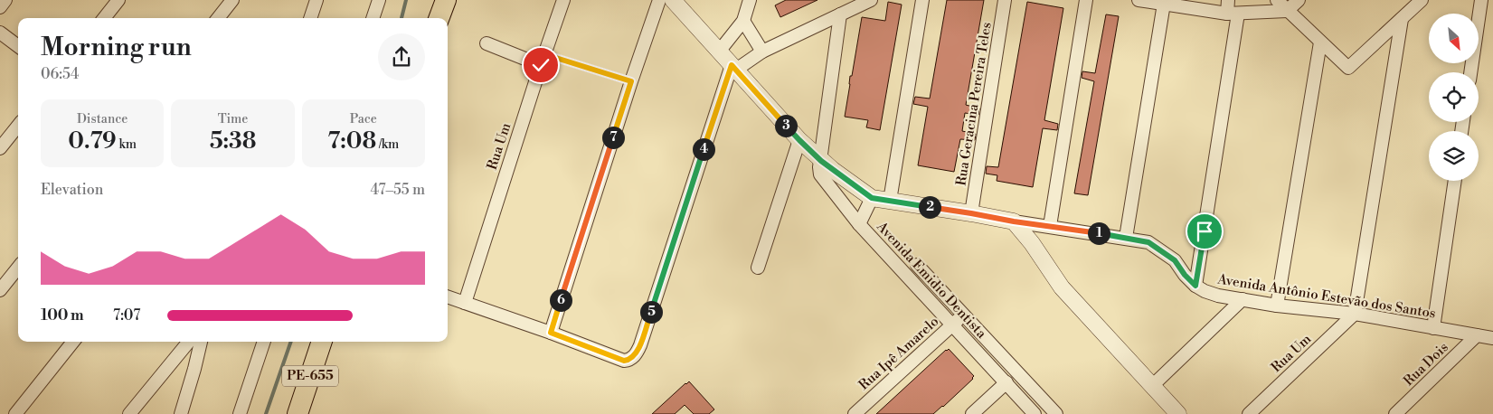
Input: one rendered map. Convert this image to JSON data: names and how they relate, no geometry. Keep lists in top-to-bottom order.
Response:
{
  "streets": {
    "main road": ["PE-655"],
    "street": [
      "Rua Geracina Pereira Teles",
      "Rua Um",
      "Avenida Emidio Dentista",
      "Avenida Antônio Estevão dos Santos",
      "Rua Ipê Amarelo",
      "Rua Dois"
    ]
  },
  "crossings": [
    ["Rua Um", "Avenida Antônio Estevão dos Santos"],
    ["Avenida Emidio Dentista", "Rua Ipê Amarelo"],
    ["Avenida Antônio Estevão dos Santos", "Rua Dois"]
  ],
  "north": "bottom right",
  "page": {
    "heading": ["Morning run", "06:54"],
    "stats": [
      ["Distance", "0.79 km"],
      ["Time", "5:38"],
      ["Pace", "7:08 /km"]
    ],
    "pins": [
      "3",
      "7",
      "4",
      "2",
      "1",
      "6",
      "5"
    ],
    "chart": ["Elevation", "47–55 m"],
    "list": [
      {
        "name": "100 m",
        "note": "7:07"
      }
    ]
  }
}
